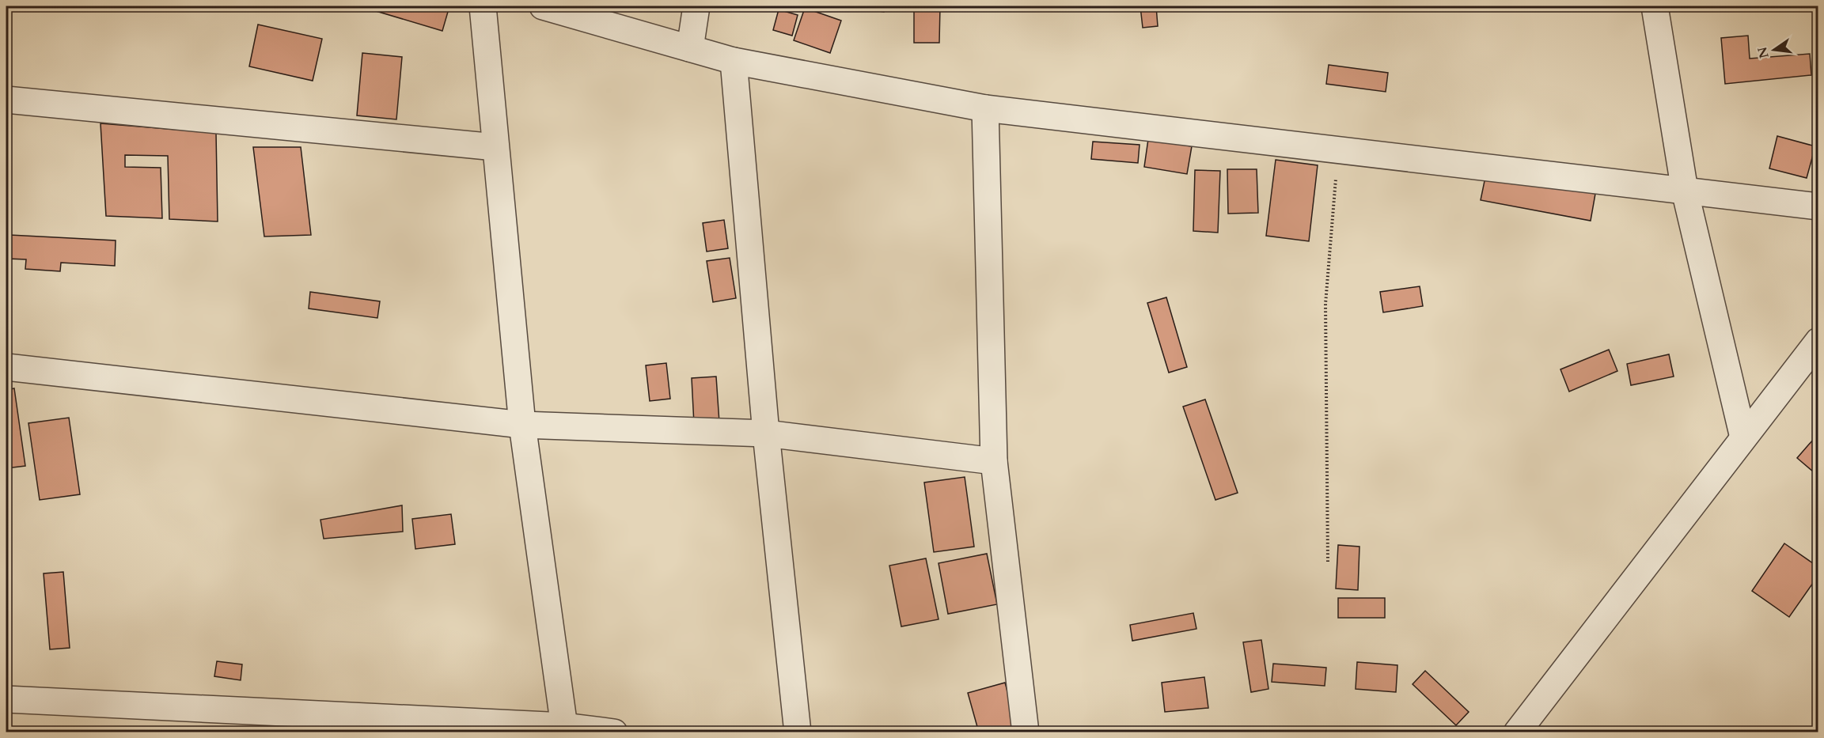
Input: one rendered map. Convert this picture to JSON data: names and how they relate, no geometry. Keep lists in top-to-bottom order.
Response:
{
  "north": "left"
}
